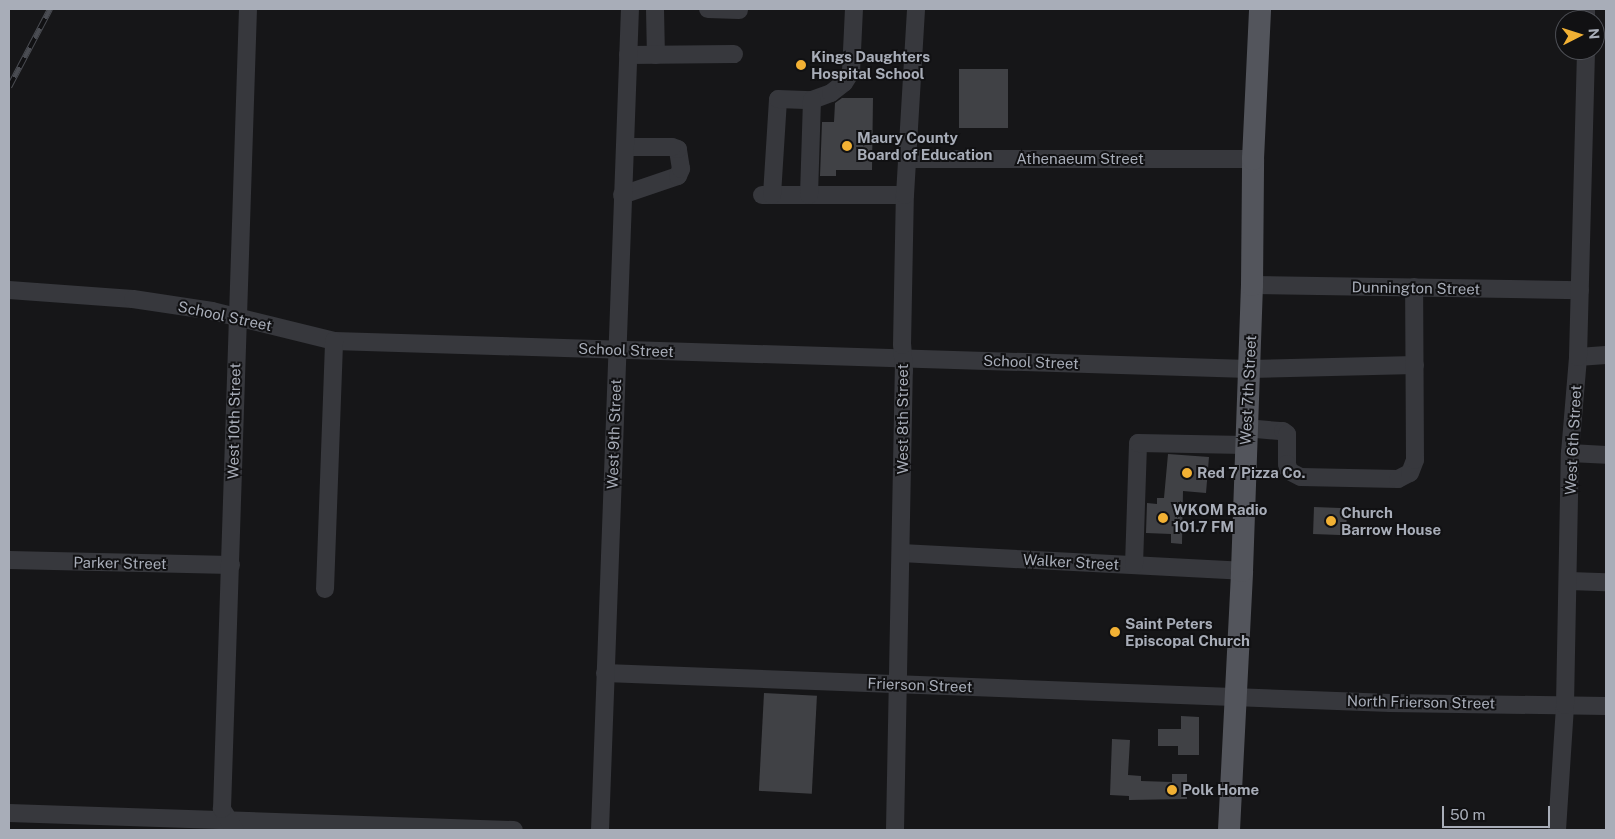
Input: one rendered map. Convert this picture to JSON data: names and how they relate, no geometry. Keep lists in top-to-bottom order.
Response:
{
  "streets": {
    "main road": ["West 7th Street"],
    "street": [
      "Athenaeum Street",
      "Dunnington Street",
      "School Street",
      "West 8th Street",
      "West 10th Street",
      "West 9th Street",
      "West 6th Street",
      "Walker Street",
      "Parker Street",
      "Frierson Street",
      "North Frierson Street"
    ]
  },
  "crossings": [
    ["Athenaeum Street", "West 7th Street"],
    ["Athenaeum Street", "West 8th Street"],
    ["Dunnington Street", "West 7th Street"],
    ["Dunnington Street", "West 6th Street"],
    ["School Street", "West 7th Street"],
    ["School Street", "West 8th Street"],
    ["School Street", "West 10th Street"],
    ["School Street", "West 9th Street"],
    ["West 7th Street", "Walker Street"],
    ["West 7th Street", "Frierson Street"],
    ["West 7th Street", "North Frierson Street"],
    ["West 8th Street", "Walker Street"],
    ["West 8th Street", "Frierson Street"],
    ["West 10th Street", "Parker Street"],
    ["West 9th Street", "Frierson Street"],
    ["West 6th Street", "North Frierson Street"],
    ["Frierson Street", "North Frierson Street"]
  ],
  "places": [
    "Kings Daughters Hospital School",
    "Maury County Board of Education",
    "Red 7 Pizza Co.",
    "WKOM Radio 101.7 FM",
    "Church Barrow House",
    "Saint Peters Episcopal Church",
    "Polk Home"
  ],
  "scale_bar": "50 m",
  "north": "right"
}
